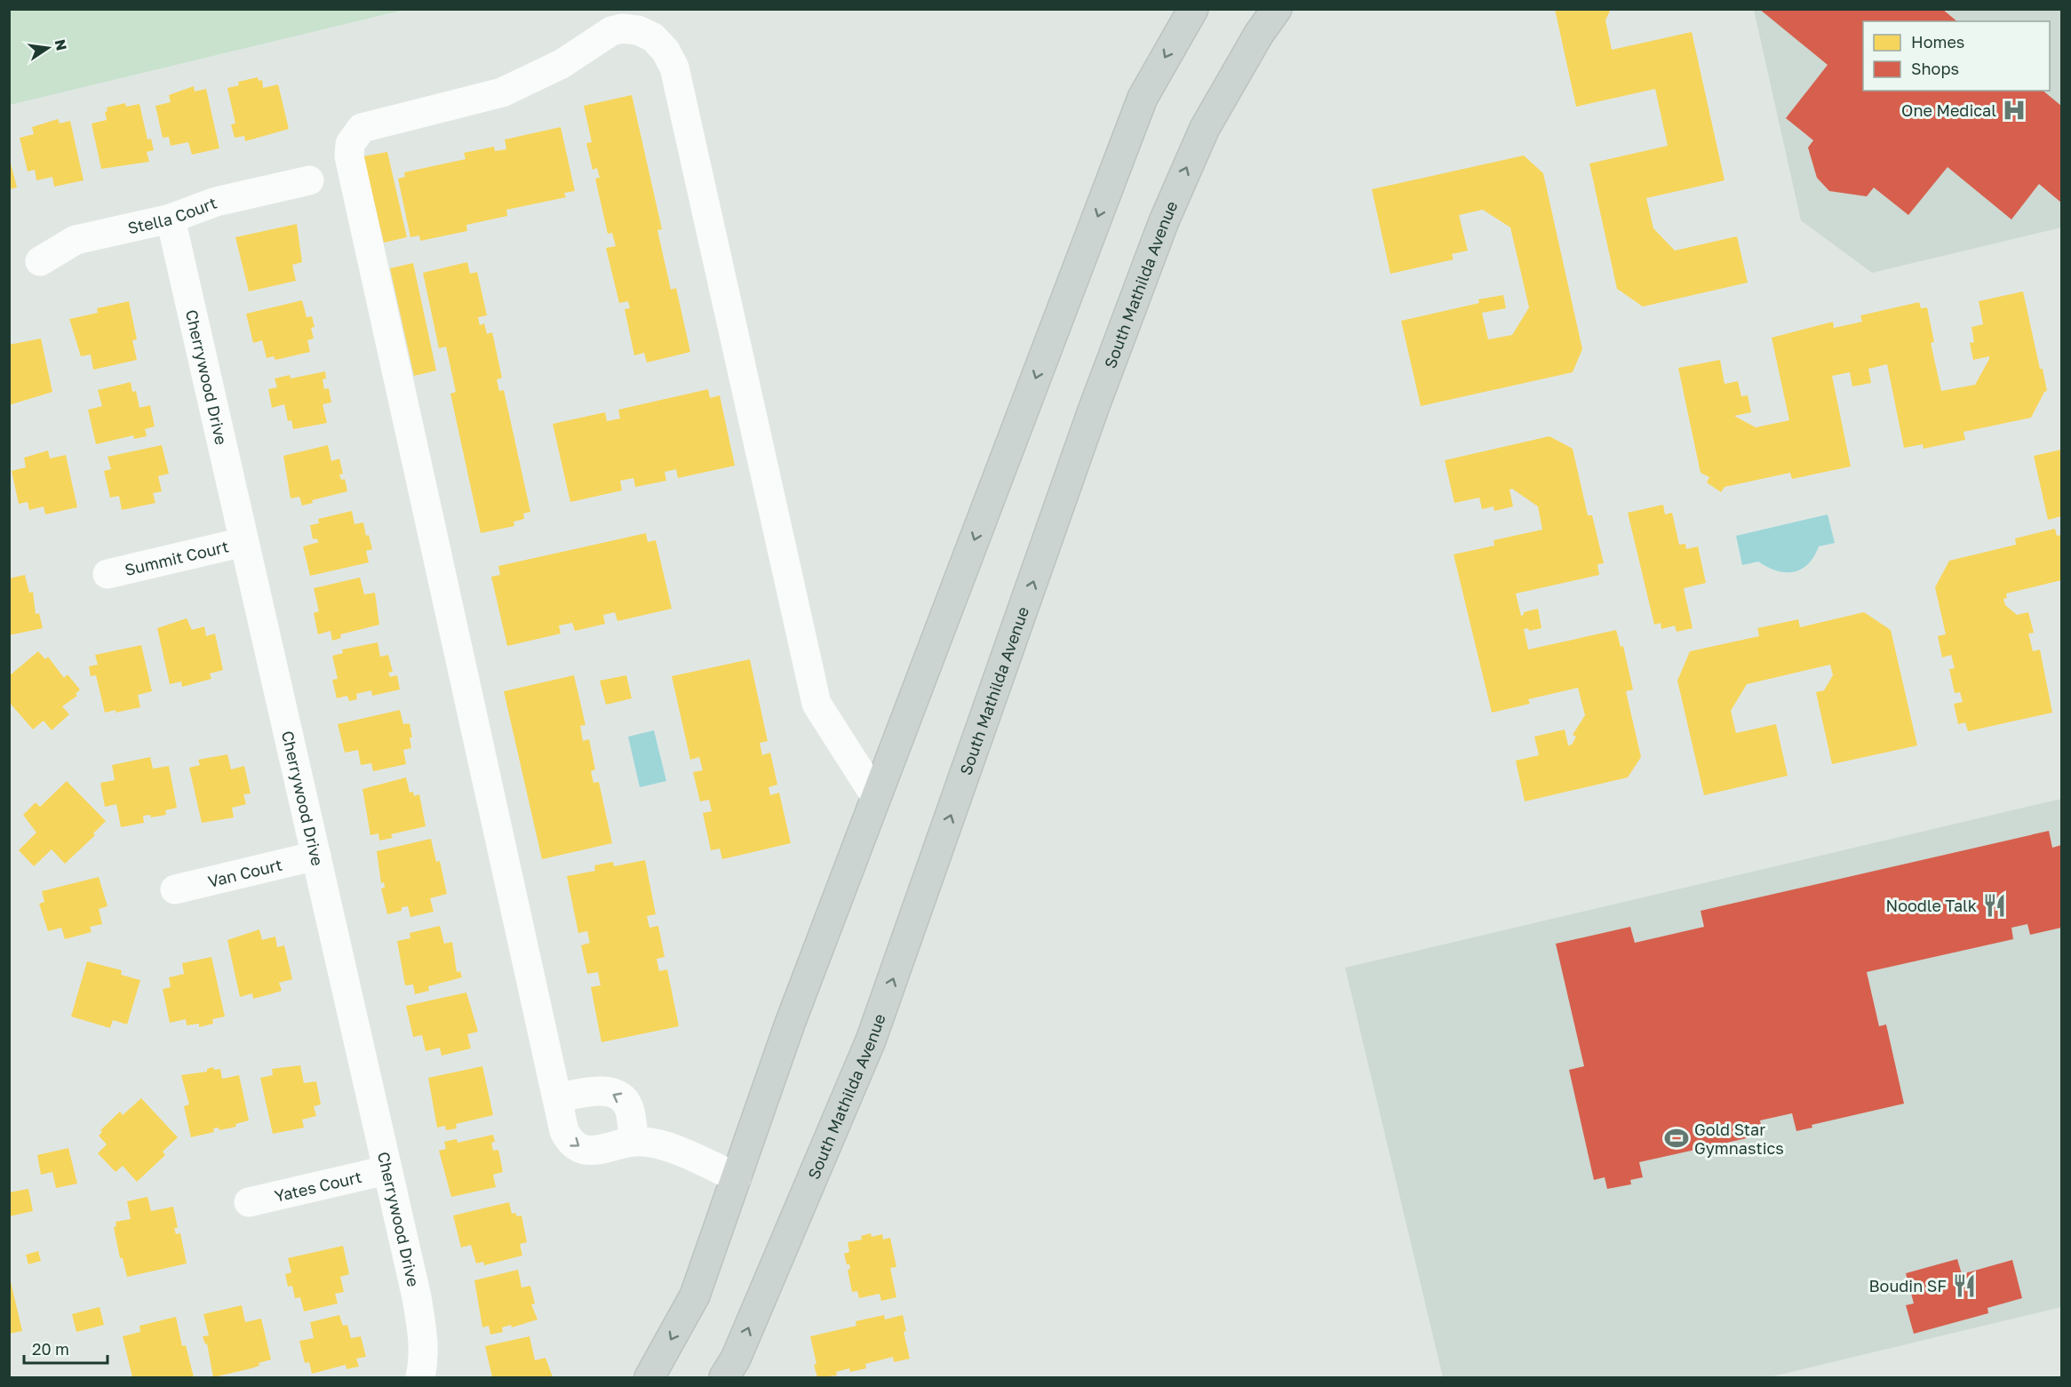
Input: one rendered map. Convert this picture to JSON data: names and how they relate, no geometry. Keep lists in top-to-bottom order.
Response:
{
  "streets": {
    "main road": ["South Mathilda Avenue"],
    "street": [
      "Stella Court",
      "Cherrywood Drive",
      "Summit Court",
      "Van Court",
      "Yates Court"
    ]
  },
  "crossings": [
    ["Stella Court", "Cherrywood Drive"],
    ["Cherrywood Drive", "Summit Court"],
    ["Cherrywood Drive", "Van Court"],
    ["Cherrywood Drive", "Yates Court"]
  ],
  "places": {
    "hospital": ["One Medical"],
    "restaurant": ["Noodle Talk", "Boudin SF"],
    "sports": ["Gold Star Gymnastics"]
  },
  "legend": ["Homes", "Shops"],
  "scale_bar": "20 m",
  "north": "right"
}
